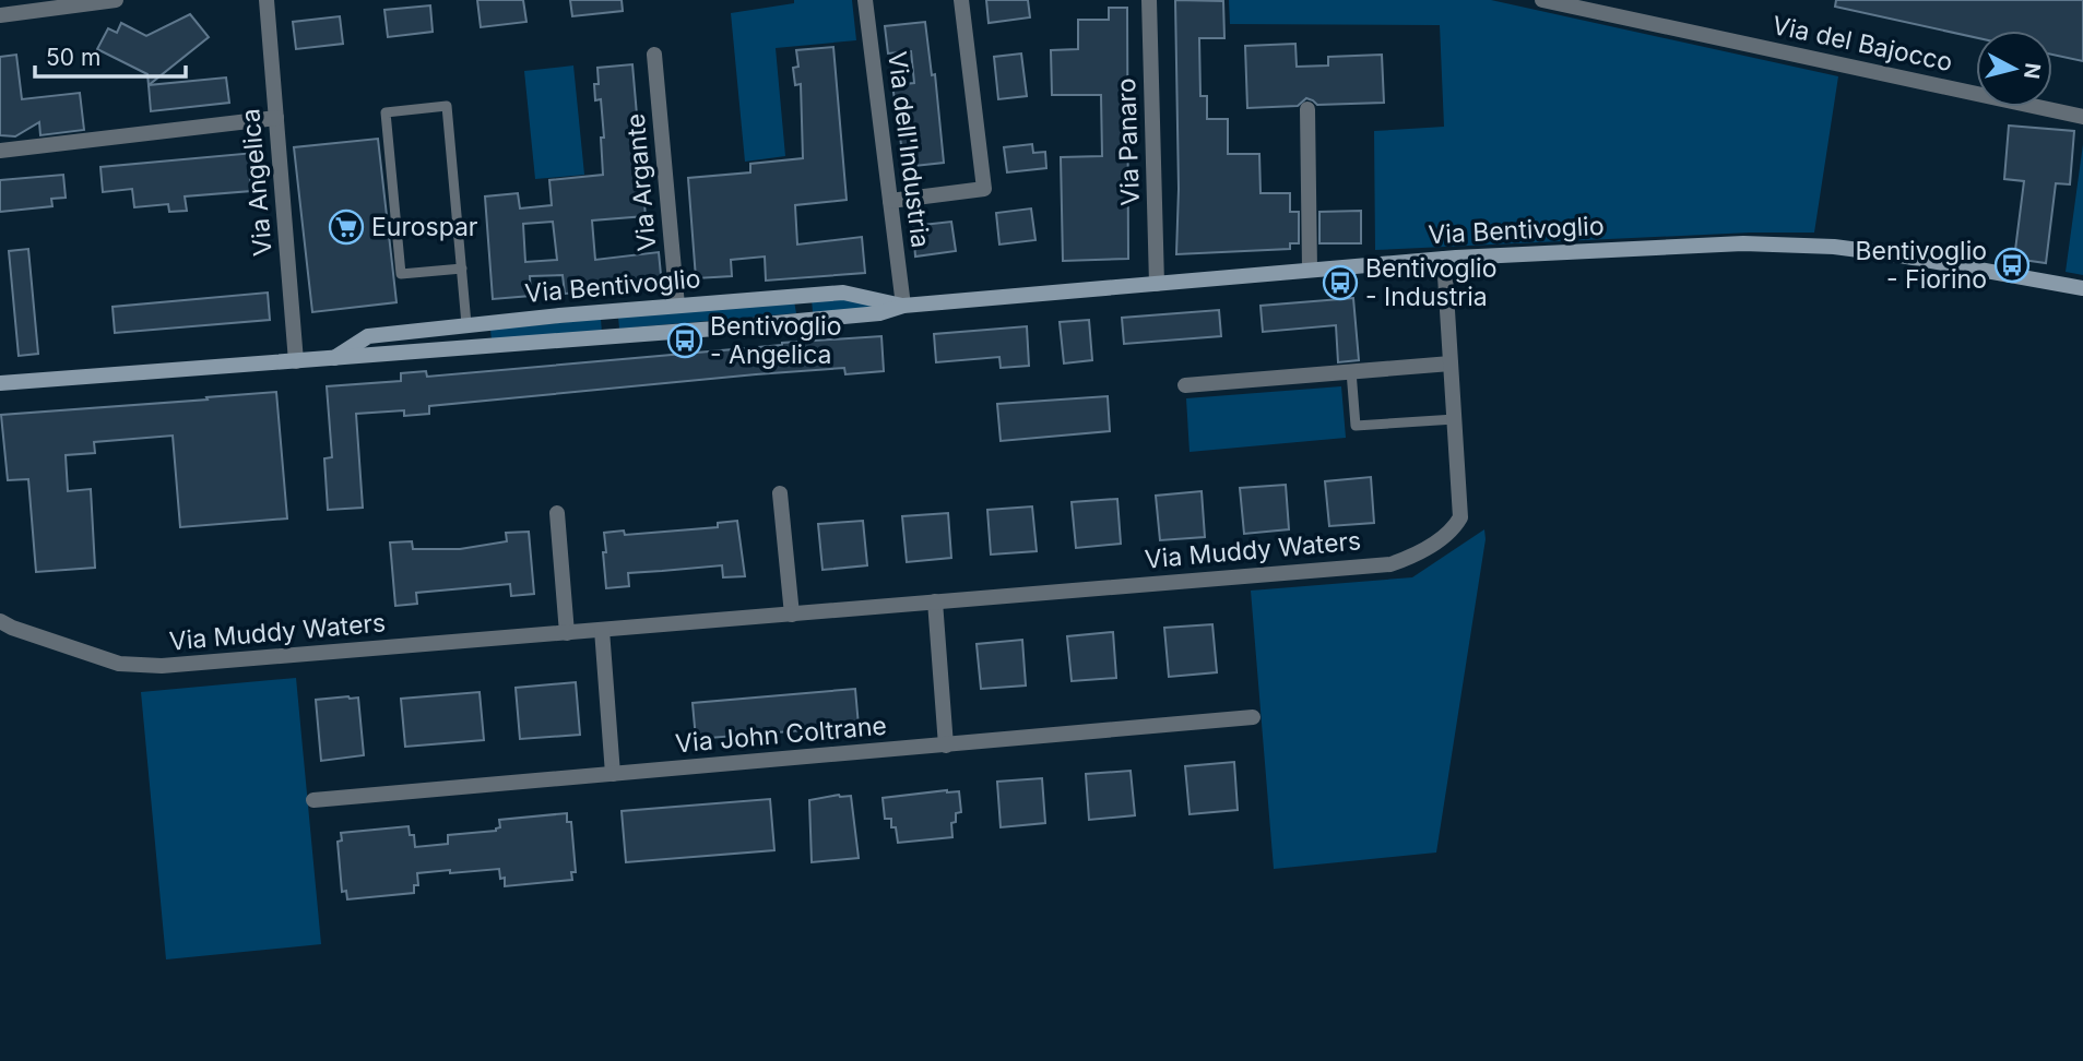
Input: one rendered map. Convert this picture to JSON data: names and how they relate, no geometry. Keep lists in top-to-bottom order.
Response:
{
  "streets": {
    "street": [
      "Via del Bajocco",
      "Via Panaro",
      "Via dell'Industria",
      "Via Angelica",
      "Via Argante",
      "Via Bentivoglio",
      "Via Muddy Waters",
      "Via John Coltrane"
    ]
  },
  "crossings": [
    ["Via Panaro", "Via Bentivoglio"],
    ["Via dell'Industria", "Via Bentivoglio"],
    ["Via Angelica", "Via Bentivoglio"],
    ["Via Argante", "Via Bentivoglio"],
    ["Via Bentivoglio", "Via Muddy Waters"]
  ],
  "places": {
    "supermarket": ["Eurospar"],
    "bus stop": ["Bentivoglio - Fiorino", "Bentivoglio - Industria", "Bentivoglio - Angelica"]
  },
  "scale_bar": "50 m",
  "north": "right"
}
